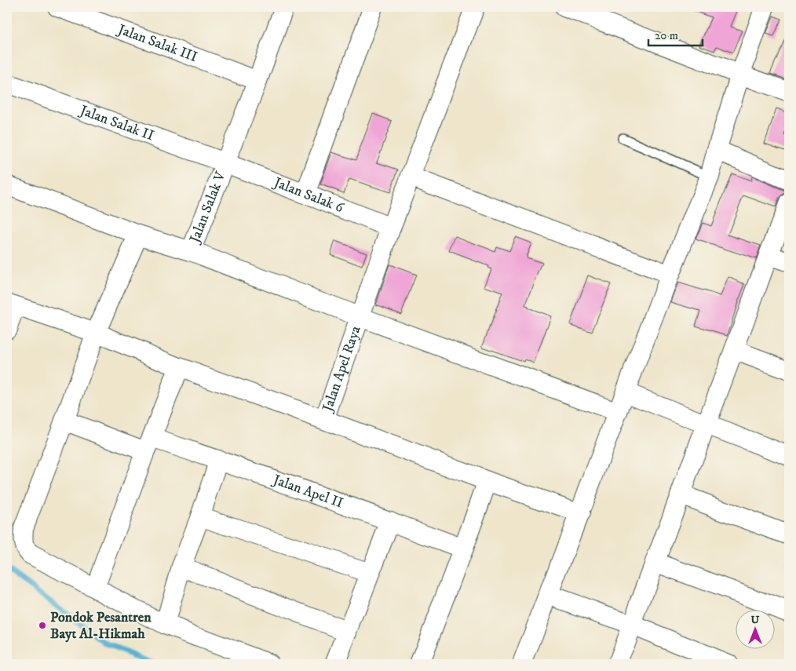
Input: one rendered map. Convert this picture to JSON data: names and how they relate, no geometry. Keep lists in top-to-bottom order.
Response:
{
  "streets": {
    "street": [
      "Jalan Salak III",
      "Jalan Salak II",
      "Jalan Salak 6",
      "Jalan Salak V",
      "Jalan Apel Raya",
      "Jalan Apel II"
    ]
  },
  "crossings": [
    ["Jalan Salak III", "Jalan Salak V"],
    ["Jalan Salak II", "Jalan Salak 6"],
    ["Jalan Salak II", "Jalan Salak V"],
    ["Jalan Salak 6", "Jalan Salak V"],
    ["Jalan Salak 6", "Jalan Apel Raya"]
  ],
  "places": ["Pondok Pesantren Bayt Al-Hikmah"],
  "scale_bar": "20 m",
  "north": "top"
}
